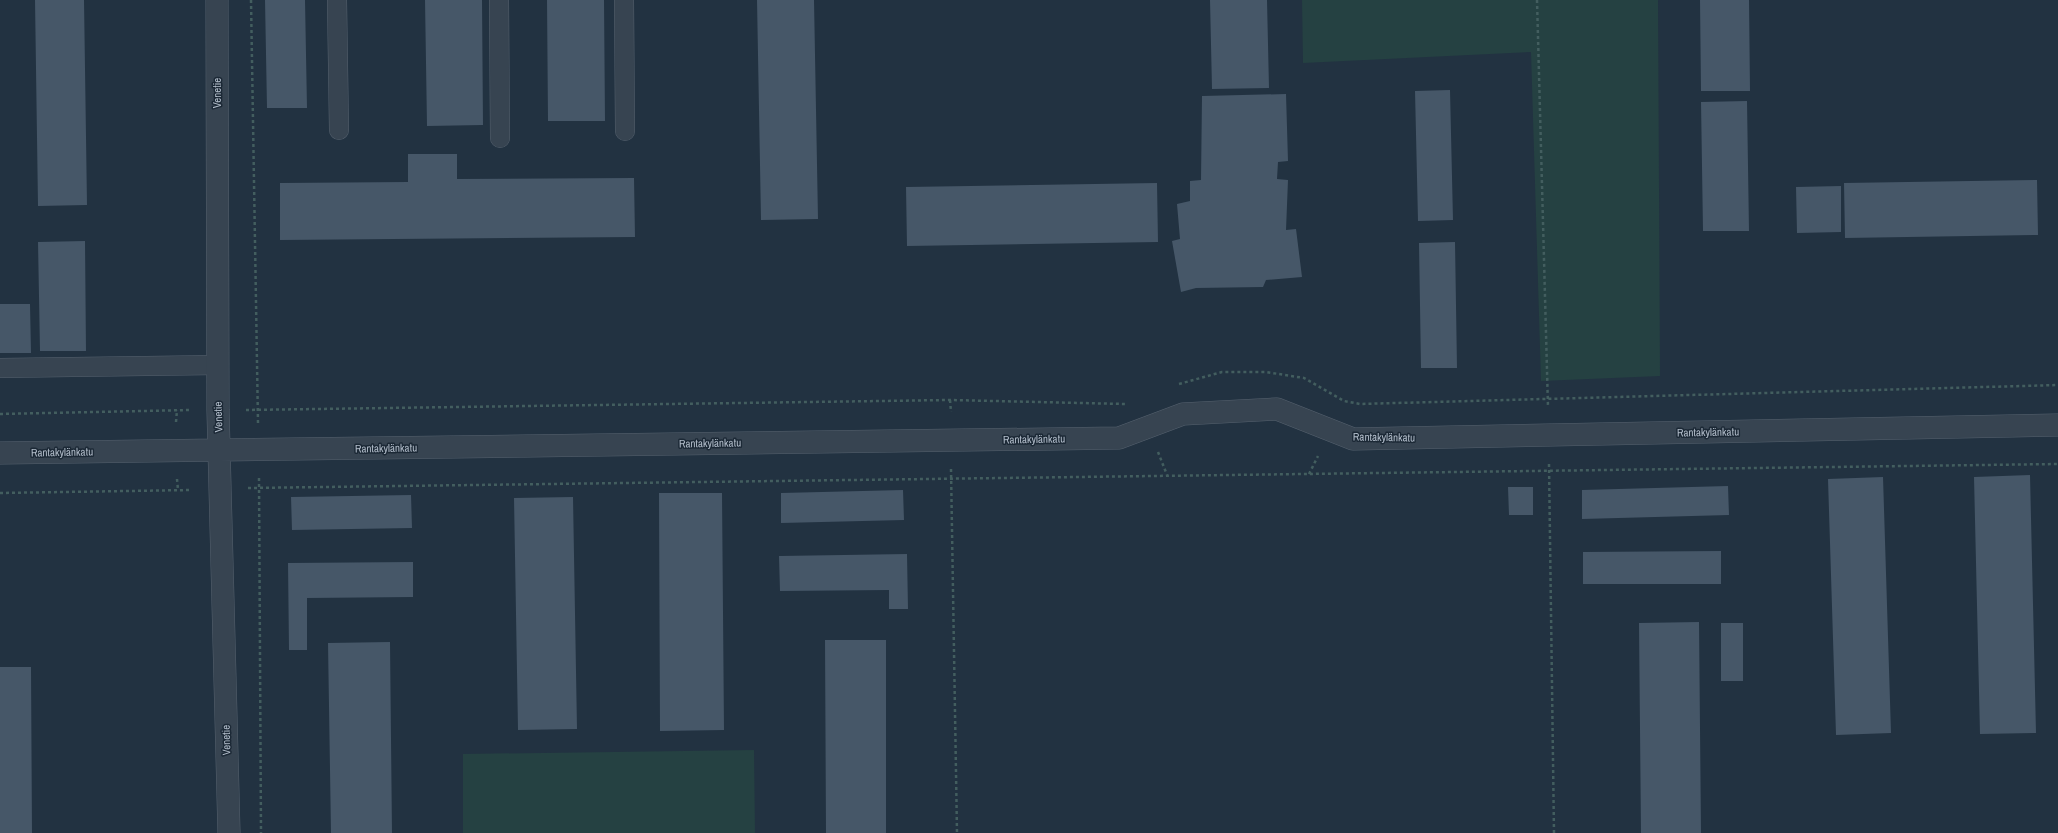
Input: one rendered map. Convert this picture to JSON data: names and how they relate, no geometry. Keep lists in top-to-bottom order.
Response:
{
  "streets": {
    "street": ["Venetie", "Rantakylänkatu"]
  },
  "crossings": [
    ["Venetie", "Rantakylänkatu"]
  ]
}
